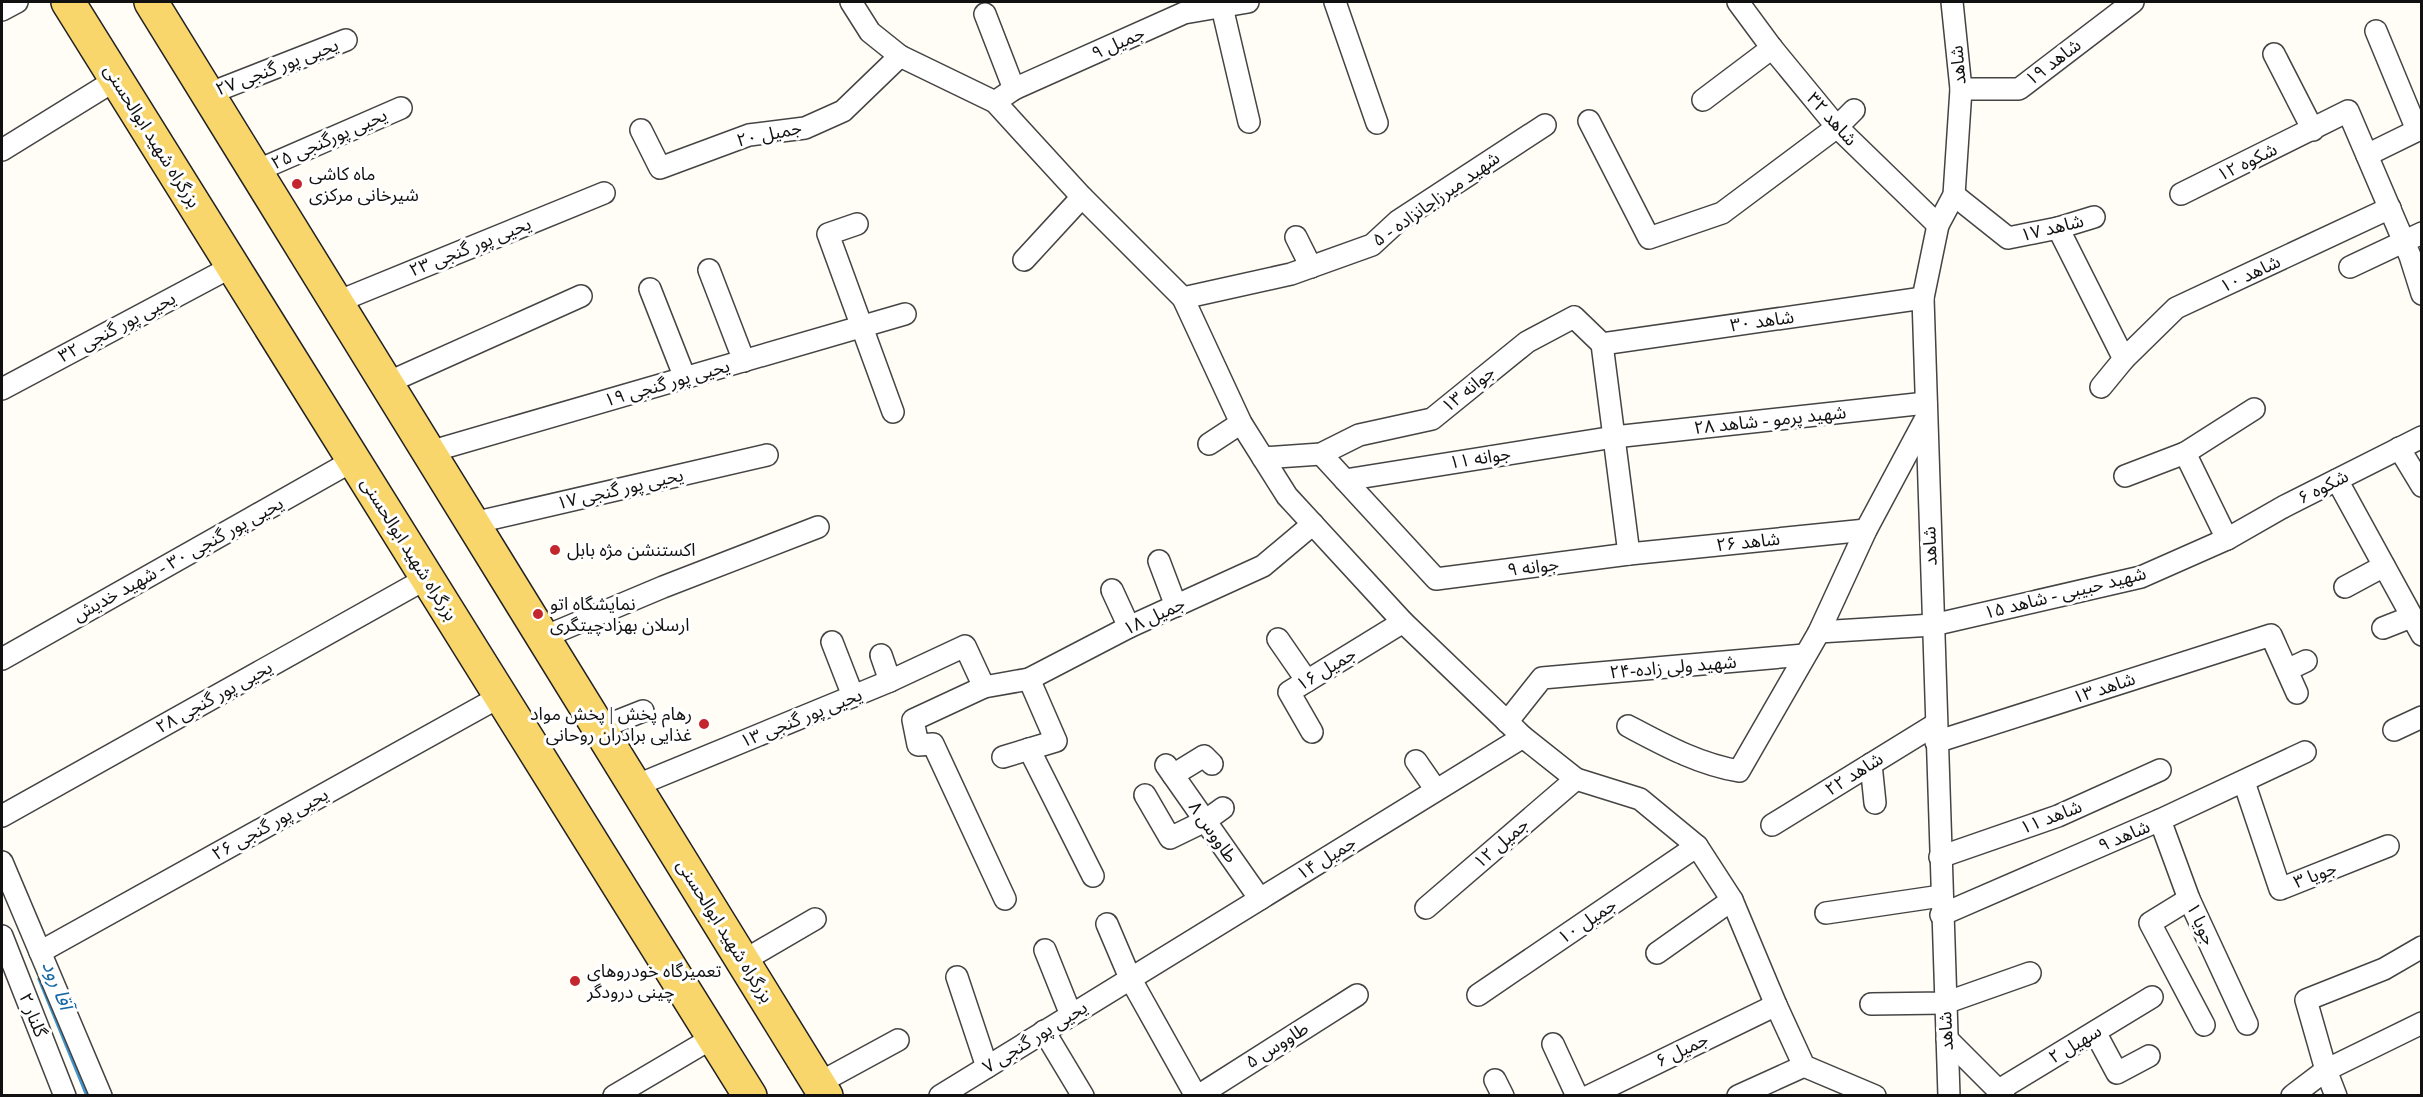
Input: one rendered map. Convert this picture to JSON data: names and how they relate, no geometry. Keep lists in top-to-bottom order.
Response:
{
  "streets": {
    "main road": ["بزرگراه شهید ابوالحسنی"],
    "street": [
      "جمیل ۹",
      "شاهد ۱۹",
      "شاهد",
      "یحیی پور گنجی ۲۷",
      "شاهد ۳۲",
      "جمیل ۲۰",
      "یحیی پورگنجی ۲۵",
      "شکوه ۱۲",
      "شهید میرزاجانزاده - ۵",
      "شاهد ۱۷",
      "یحیی پور گنجی ۲۳",
      "شاهد ۱۰",
      "شاهد ۳۰",
      "یحیی پور گنجی ۳۲",
      "یحیی پور گنجی ۱۹",
      "جوانه ۱۳",
      "شهید پرمو - شاهد ۲۸",
      "جوانه ۱۱",
      "شکوه ۶",
      "یحیی پور گنجی ۱۷",
      "شاهد ۲۶",
      "یحیی پور گنجی ۳۰ - شهید خدیش",
      "جوانه ۹",
      "شهید حبیبی - شاهد ۱۵",
      "جمیل ۱۸",
      "شهید ولی زاده-۲۴",
      "جمیل ۱۶",
      "شاهد ۱۳",
      "یحیی پور گنجی ۲۸",
      "یحیی پور گنجی ۱۳",
      "شاهد ۲۲",
      "شاهد ۱۱",
      "یحیی پور گنجی ۲۶",
      "طاووس ۸",
      "شاهد ۹",
      "جمیل ۱۲",
      "جمیل ۱۴",
      "جویا ۳",
      "جمیل ۱۰",
      "جویا ۱",
      "گلنار ۲",
      "یحیی پور گنجی ۷",
      "سهیل ۲",
      "طاووس ۵",
      "جمیل ۶"
    ]
  },
  "crossings": [
    ["شاهد ۱۹", "شاهد"],
    ["شاهد", "شاهد ۳۲"],
    ["شاهد", "شاهد ۱۷"],
    ["شاهد", "شاهد ۳۰"],
    ["شاهد", "شهید پرمو - شاهد ۲۸"],
    ["شاهد", "شهید حبیبی - شاهد ۱۵"],
    ["شاهد", "شاهد ۱۳"],
    ["شاهد", "شاهد ۲۲"],
    ["شاهد", "شاهد ۱۱"],
    ["شاهد", "شاهد ۹"],
    ["یحیی پور گنجی ۲۷", "بزرگراه شهید ابوالحسنی"],
    ["بزرگراه شهید ابوالحسنی", "یحیی پورگنجی ۲۵"],
    ["بزرگراه شهید ابوالحسنی", "یحیی پور گنجی ۲۳"],
    ["بزرگراه شهید ابوالحسنی", "یحیی پور گنجی ۳۲"],
    ["بزرگراه شهید ابوالحسنی", "یحیی پور گنجی ۱۹"],
    ["بزرگراه شهید ابوالحسنی", "یحیی پور گنجی ۱۷"],
    ["بزرگراه شهید ابوالحسنی", "یحیی پور گنجی ۳۰ - شهید خدیش"],
    ["بزرگراه شهید ابوالحسنی", "یحیی پور گنجی ۲۸"],
    ["بزرگراه شهید ابوالحسنی", "یحیی پور گنجی ۱۳"],
    ["بزرگراه شهید ابوالحسنی", "یحیی پور گنجی ۲۶"],
    ["شاهد ۳۰", "جوانه ۱۳"],
    ["شهید پرمو - شاهد ۲۸", "جوانه ۱۱"],
    ["جوانه ۱۱", "جوانه ۹"],
    ["شکوه ۶", "شهید حبیبی - شاهد ۱۵"],
    ["شاهد ۲۶", "جوانه ۹"],
    ["جمیل ۱۸", "یحیی پور گنجی ۱۳"],
    ["شاهد ۱۳", "شاهد ۲۲"],
    ["طاووس ۸", "جمیل ۱۴"],
    ["شاهد ۹", "جویا ۳"],
    ["شاهد ۹", "جویا ۱"],
    ["جمیل ۱۴", "یحیی پور گنجی ۷"]
  ],
  "water": ["آقا رود"],
  "places": [
    "ماه کاشی شیرخانی مرکزی",
    "اکستنشن مژه بابل",
    "نمایشگاه اتو ارسلان بهزادچیتگری",
    "رهام پخش | پخش مواد غذایی برادران روحانی",
    "تعمیرگاه خودروهای چینی درودگر"
  ]
}
